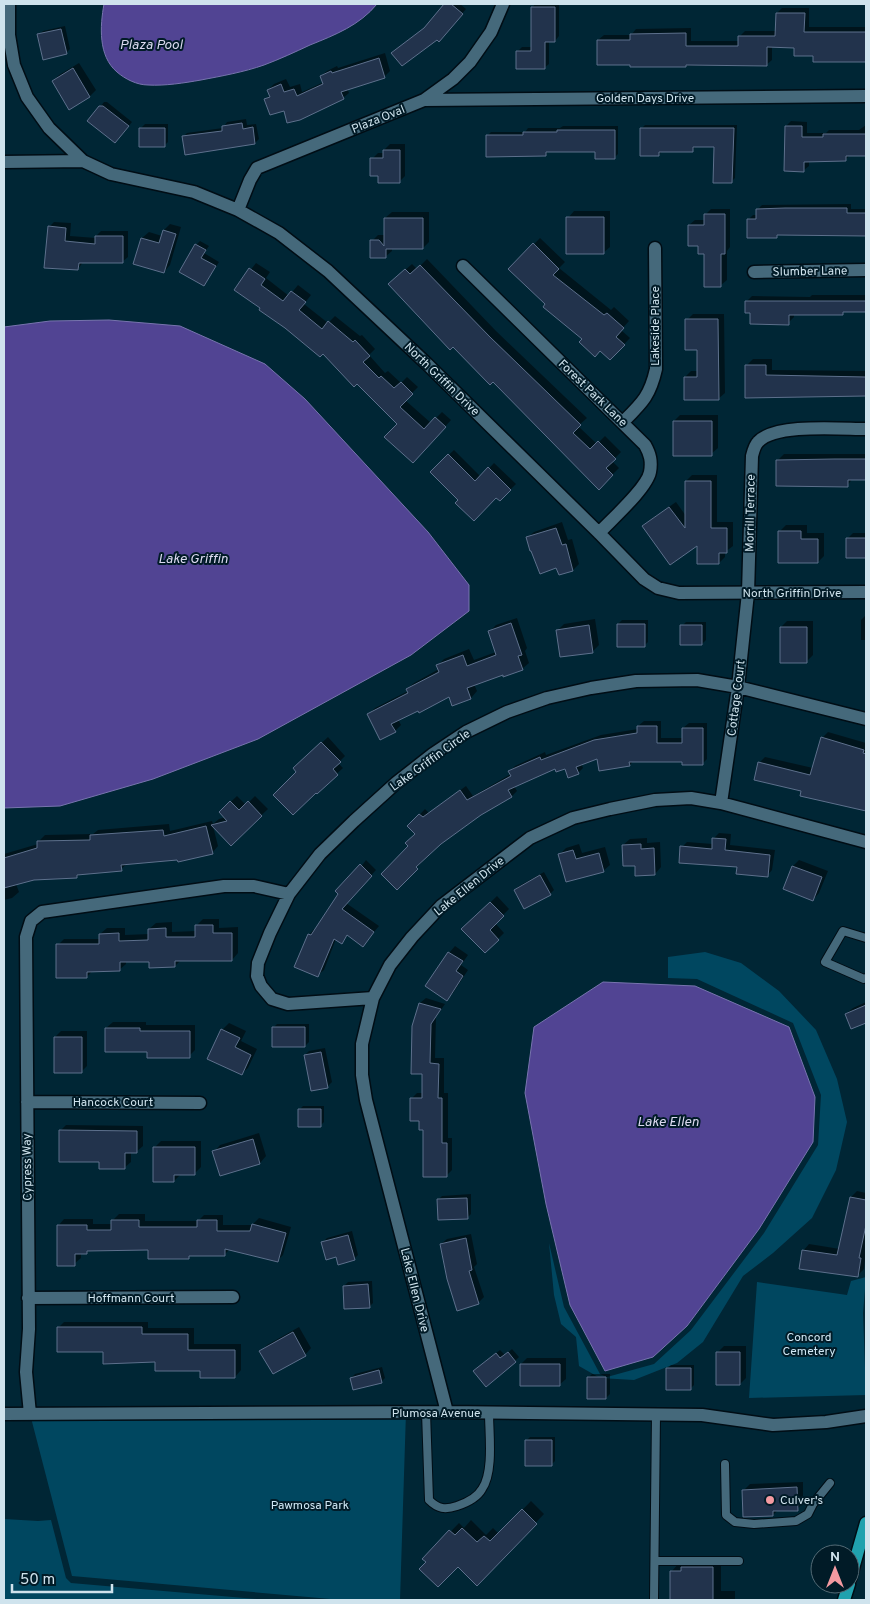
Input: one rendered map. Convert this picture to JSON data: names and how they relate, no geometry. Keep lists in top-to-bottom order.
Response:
{
  "streets": {
    "street": [
      "Golden Days Drive",
      "Plaza Oval",
      "Slumber Lane",
      "Lakeside Place",
      "North Griffin Drive",
      "Forest Park Lane",
      "Morrill Terrace",
      "Cottage Court",
      "Lake Griffin Circle",
      "Lake Ellen Drive",
      "Hancock Court",
      "Cypress Way",
      "Hoffmann Court",
      "Plumosa Avenue"
    ]
  },
  "crossings": [
    ["Golden Days Drive", "Plaza Oval"],
    ["Plaza Oval", "North Griffin Drive"],
    ["Lakeside Place", "Forest Park Lane"],
    ["North Griffin Drive", "Forest Park Lane"],
    ["North Griffin Drive", "Morrill Terrace"],
    ["North Griffin Drive", "Cottage Court"],
    ["Morrill Terrace", "Cottage Court"],
    ["Cottage Court", "Lake Griffin Circle"],
    ["Cottage Court", "Lake Ellen Drive"],
    ["Lake Griffin Circle", "Lake Ellen Drive"],
    ["Lake Griffin Circle", "Cypress Way"],
    ["Lake Ellen Drive", "Plumosa Avenue"],
    ["Hancock Court", "Cypress Way"],
    ["Cypress Way", "Hoffmann Court"],
    ["Cypress Way", "Plumosa Avenue"]
  ],
  "water": ["Plaza Pool", "Lake Griffin", "Lake Ellen"],
  "parks": ["Concord Cemetery", "Pawmosa Park"],
  "places": ["Culver's"],
  "scale_bar": "50 m",
  "north": "top"
}
